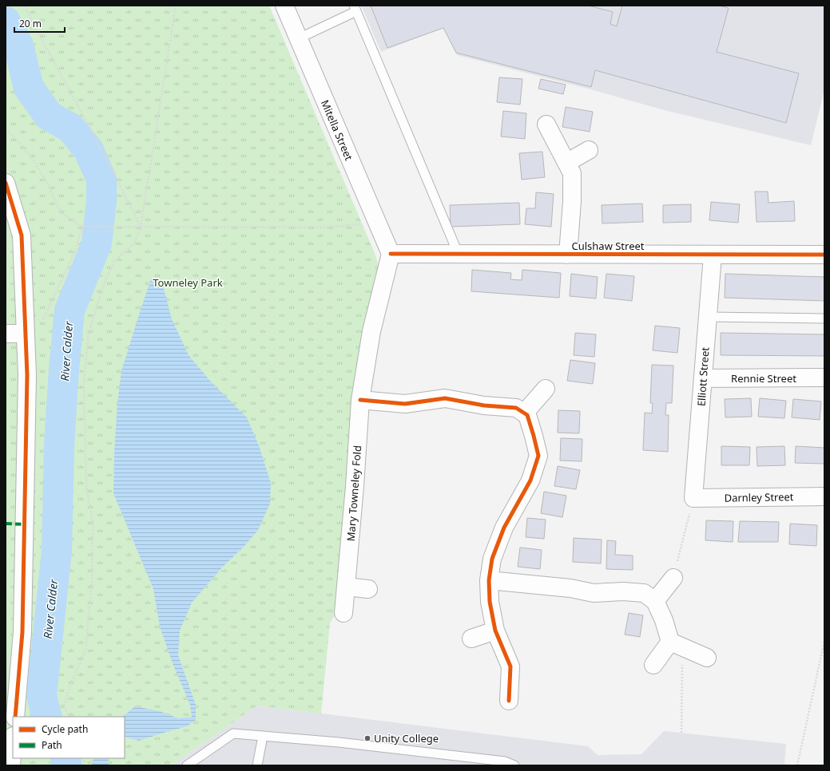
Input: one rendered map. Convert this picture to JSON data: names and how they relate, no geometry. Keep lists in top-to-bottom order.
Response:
{
  "streets": {
    "street": [
      "Mitella Street",
      "Culshaw Street",
      "Elliott Street",
      "Rennie Street",
      "Mary Towneley Fold",
      "Darnley Street"
    ]
  },
  "crossings": [
    ["Mitella Street", "Culshaw Street"],
    ["Mitella Street", "Mary Towneley Fold"],
    ["Culshaw Street", "Elliott Street"],
    ["Culshaw Street", "Mary Towneley Fold"],
    ["Elliott Street", "Rennie Street"],
    ["Elliott Street", "Darnley Street"]
  ],
  "water": ["River Calder"],
  "parks": ["Towneley Park"],
  "places": ["Unity College"],
  "legend": ["Cycle path", "Path"],
  "scale_bar": "20 m"
}
